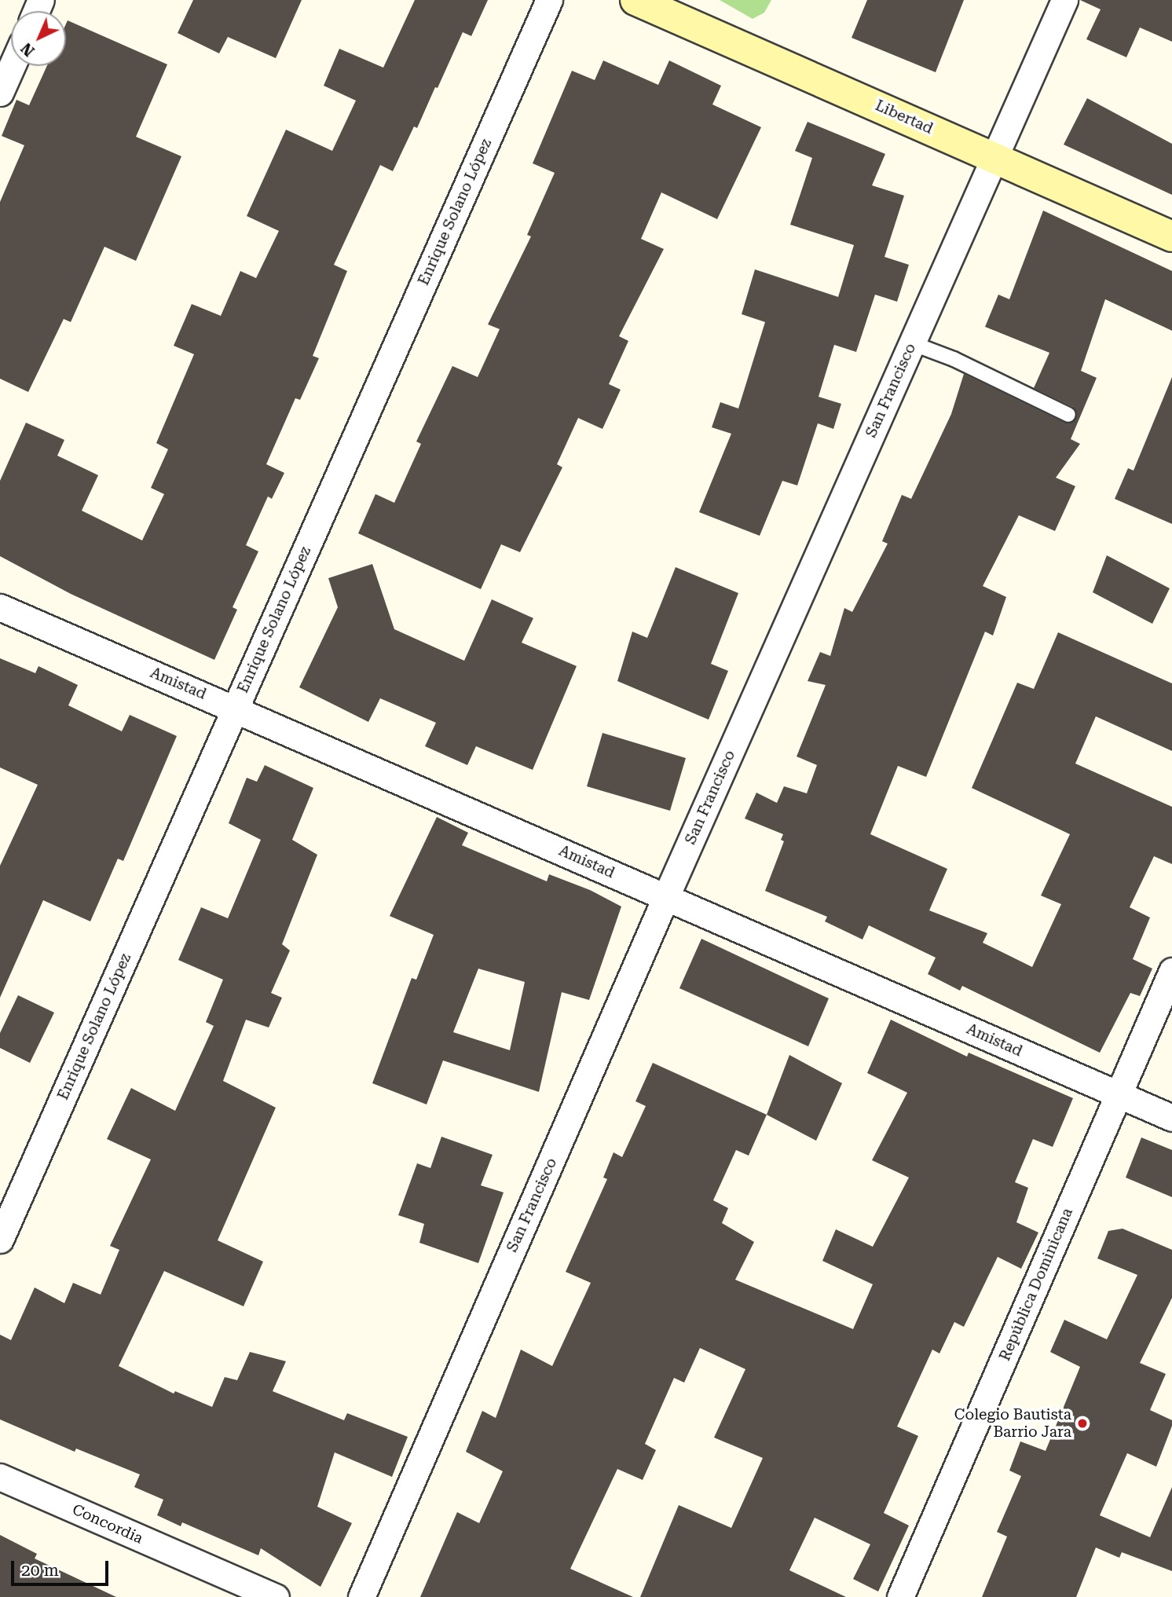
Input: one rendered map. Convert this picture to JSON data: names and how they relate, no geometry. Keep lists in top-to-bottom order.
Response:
{
  "streets": {
    "street": [
      "Libertad",
      "Enrique Solano López",
      "San Francisco",
      "Amistad",
      "República Dominicana",
      "Concordia"
    ]
  },
  "crossings": [
    ["Libertad", "San Francisco"],
    ["Enrique Solano López", "Amistad"],
    ["San Francisco", "Amistad"],
    ["Amistad", "República Dominicana"]
  ],
  "places": ["Colegio Bautista Barrio Jara"],
  "scale_bar": "20 m",
  "north": "bottom left"
}
